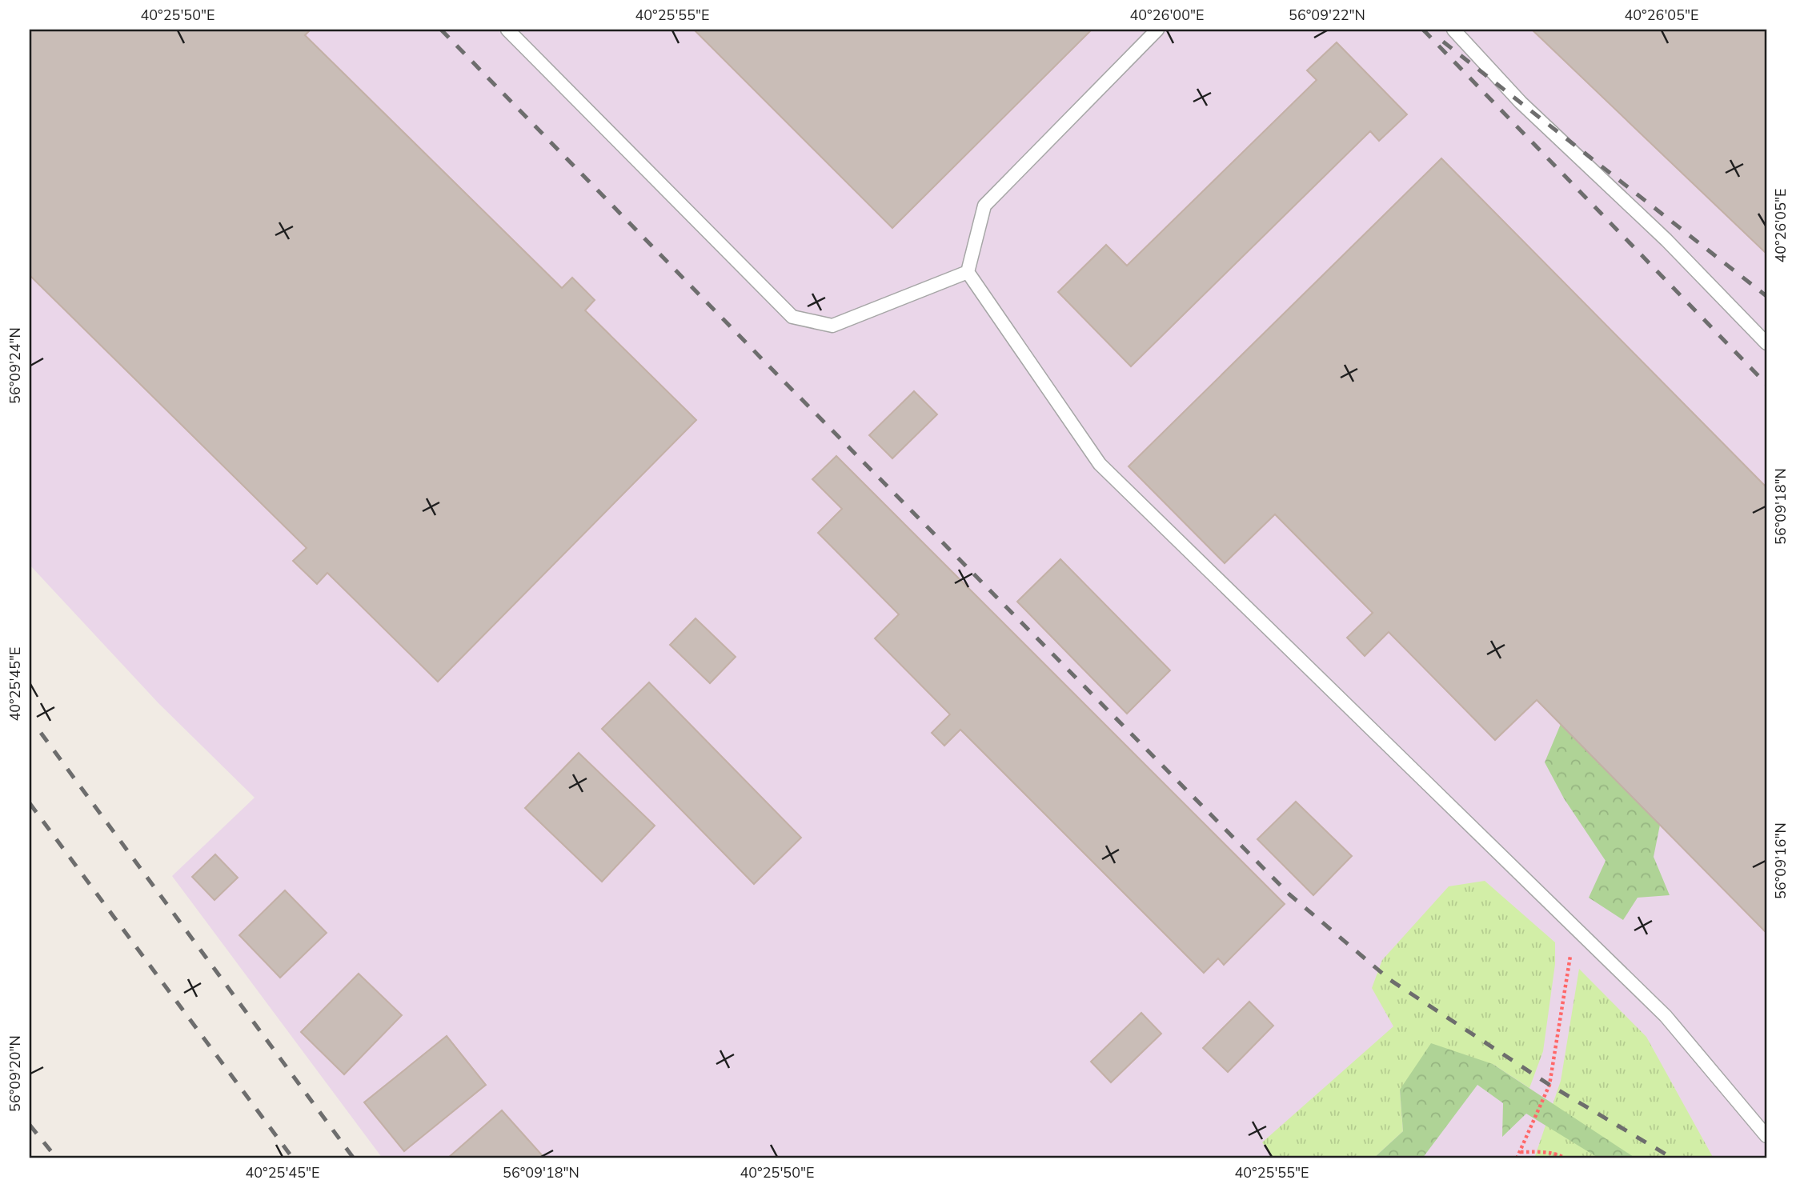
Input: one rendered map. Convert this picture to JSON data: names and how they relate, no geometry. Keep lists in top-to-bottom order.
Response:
{
  "coordinates": [
    "40°25'50\"E",
    "40°25'55\"E",
    "40°26'00\"E",
    "56°09'22\"N",
    "40°26'05\"E",
    "56°09'24\"N",
    "56°09'18\"N",
    "40°25'45\"E",
    "56°09'16\"N",
    "56°09'20\"N"
  ]
}
